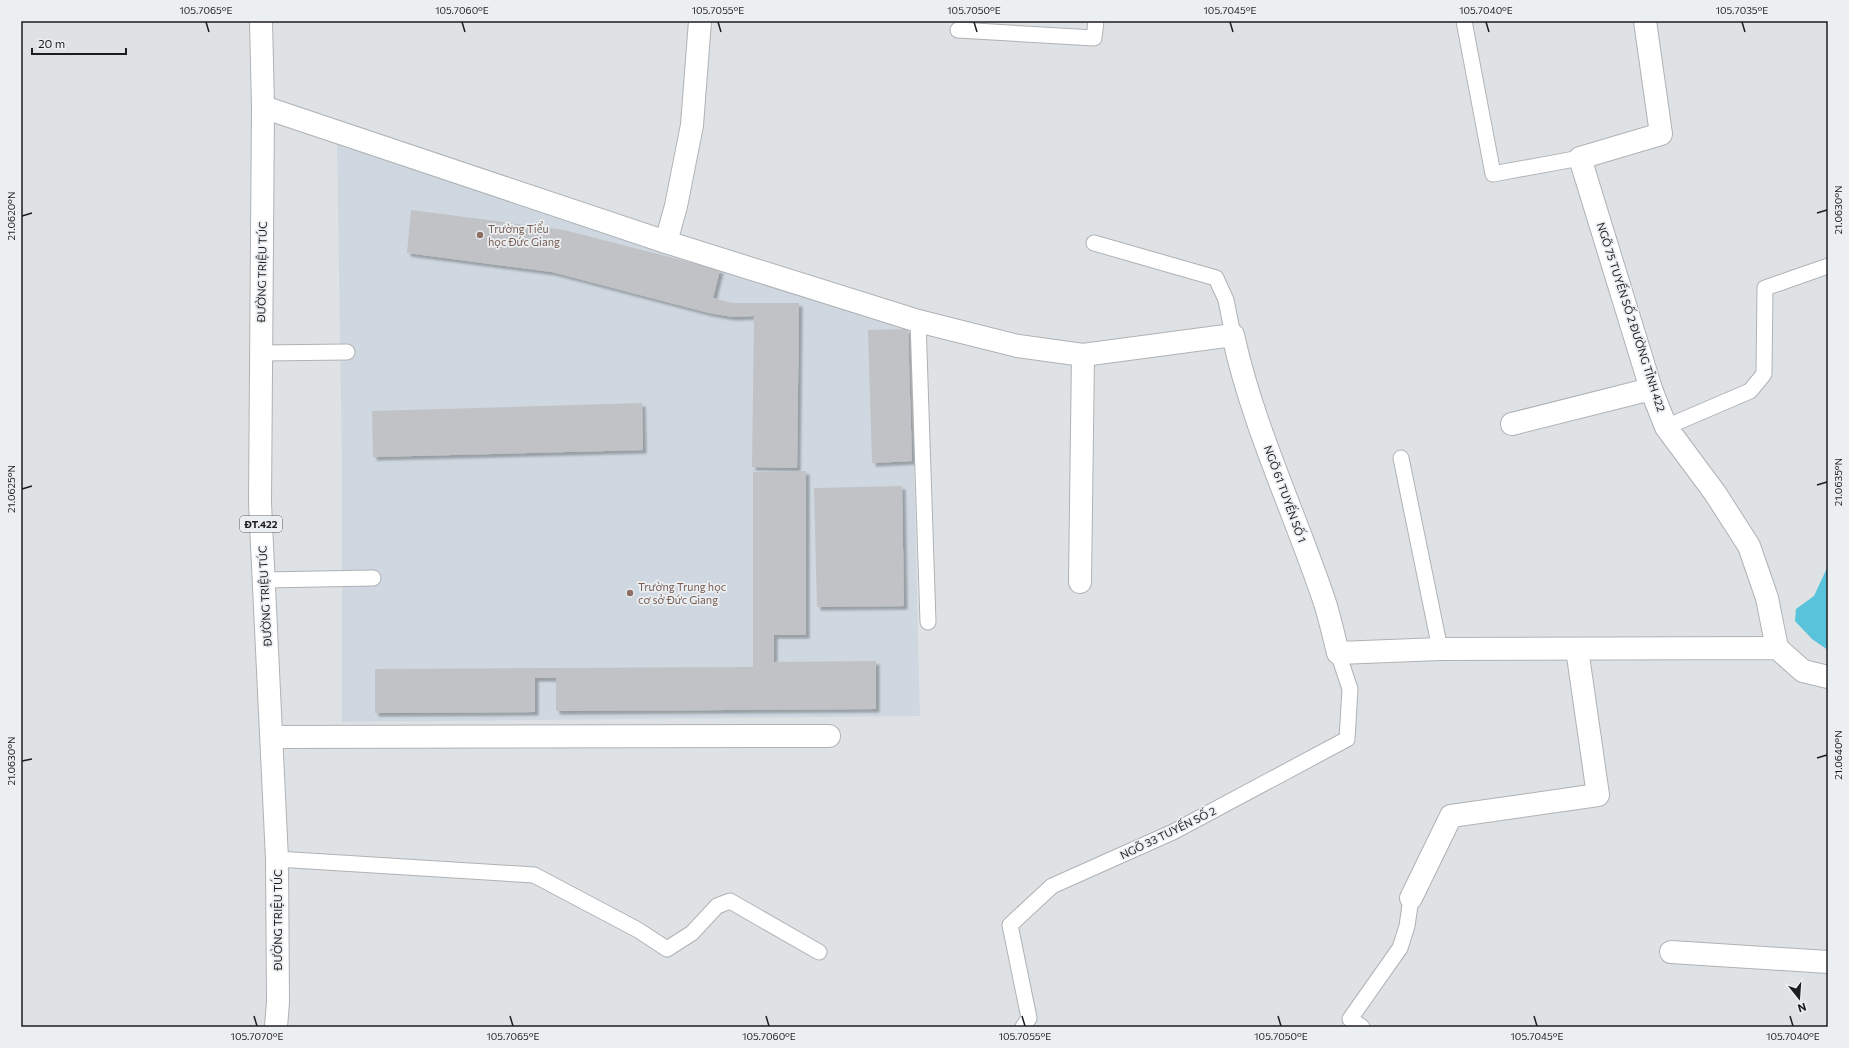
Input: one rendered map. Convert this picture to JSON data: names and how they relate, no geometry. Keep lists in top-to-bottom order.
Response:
{
  "streets": {
    "street": [
      "ĐƯỜNG TRIỆU TÚC",
      "NGÕ 75 TUYẾN SỐ 2 ĐƯỜNG TỈNH 422",
      "NGÕ 61 TUYẾN SỐ 1",
      "ĐT.422"
    ],
    "lane": ["NGÕ 33 TUYẾN SỐ 2"]
  },
  "crossings": [
    ["NGÕ 61 TUYẾN SỐ 1", "NGÕ 33 TUYẾN SỐ 2"]
  ],
  "places": ["Trường Tiểu học Đức Giang", "Trường Trung học cơ sở Đức Giang"],
  "scale_bar": "20 m",
  "north": "bottom",
  "coordinates": [
    "105.7065°E",
    "105.7060°E",
    "105.7055°E",
    "105.7050°E",
    "105.7045°E",
    "105.7040°E",
    "105.7035°E",
    "21.0630°N",
    "21.0620°N",
    "21.0635°N",
    "21.0625°N",
    "21.0640°N",
    "105.7070°E"
  ]
}
